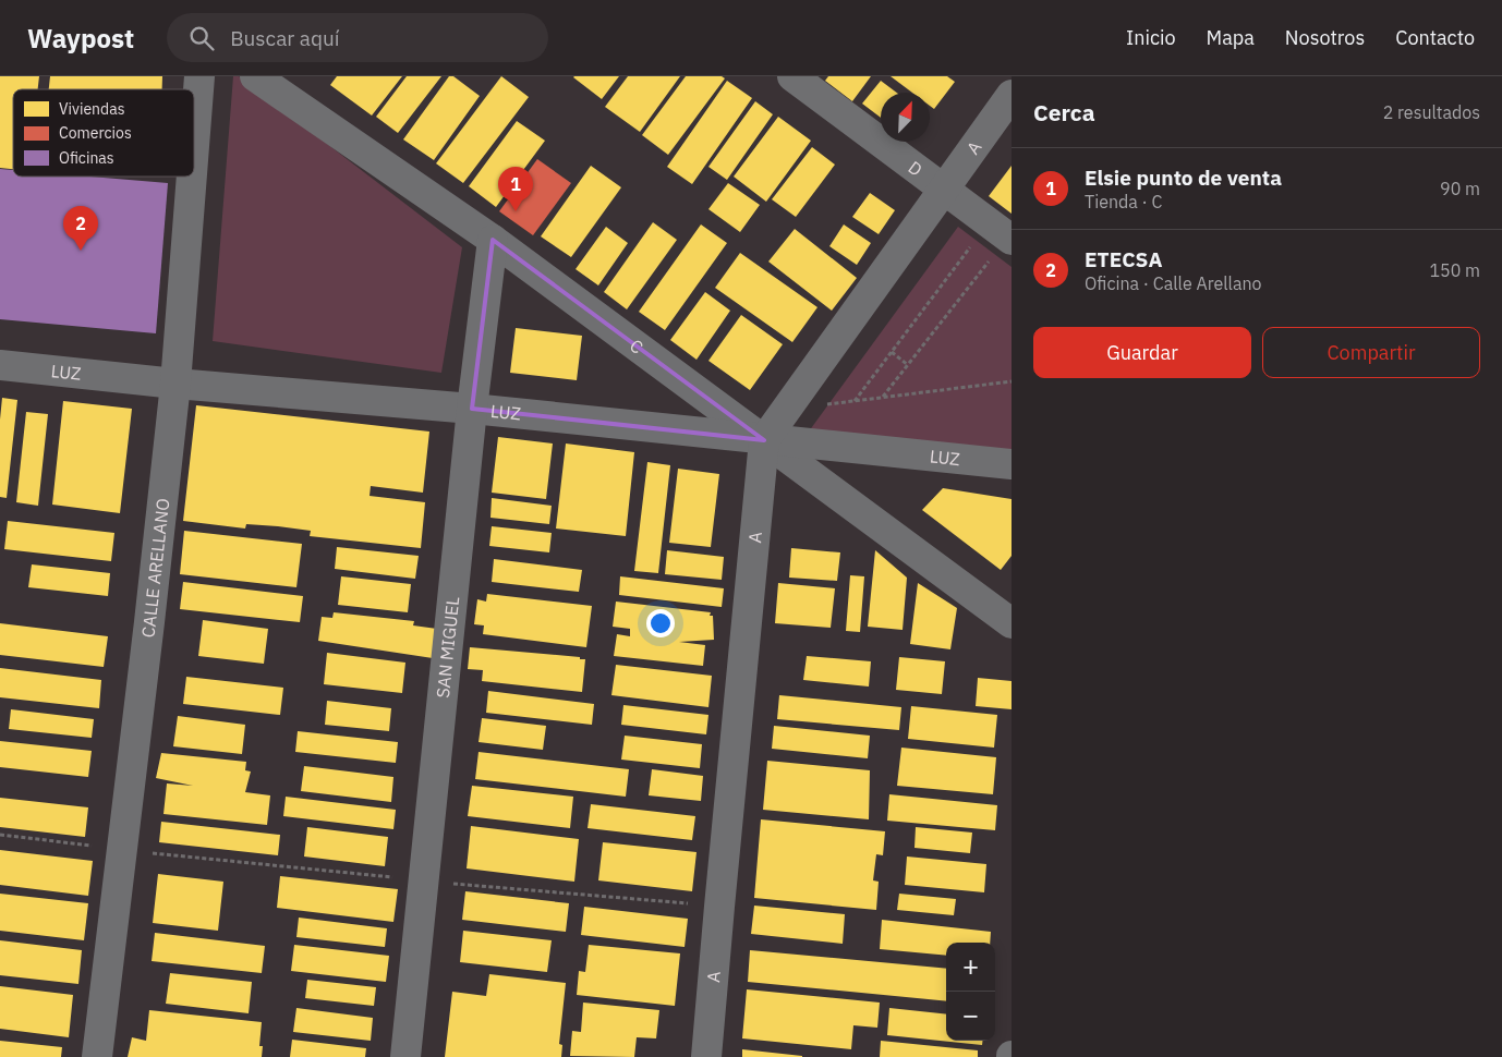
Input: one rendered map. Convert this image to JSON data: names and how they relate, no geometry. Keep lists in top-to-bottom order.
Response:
{
  "streets": {
    "street": [
      "A",
      "D",
      "C",
      "LUZ",
      "CALLE ARELLANO",
      "SAN MIGUEL"
    ]
  },
  "crossings": [
    ["A", "D"],
    ["A", "C"],
    ["A", "LUZ"],
    ["C", "LUZ"],
    ["C", "SAN MIGUEL"],
    ["LUZ", "CALLE ARELLANO"],
    ["LUZ", "SAN MIGUEL"]
  ],
  "legend": ["Viviendas", "Comercios", "Oficinas"],
  "north": "top right",
  "page": {
    "header": "Waypost",
    "search": "Buscar aquí",
    "nav": [
      "Inicio",
      "Mapa",
      "Nosotros",
      "Contacto"
    ],
    "heading": ["Cerca", "2 resultados"],
    "list": [
      {
        "mark": "1",
        "name": "Elsie punto de venta",
        "note": "Tienda · C",
        "value": "90 m"
      },
      {
        "mark": "2",
        "name": "ETECSA",
        "note": "Oficina · Calle Arellano",
        "value": "150 m"
      }
    ],
    "pins": ["1", "2"],
    "buttons": ["Guardar", "Compartir"],
    "map_buttons": ["+", "−"]
  }
}
